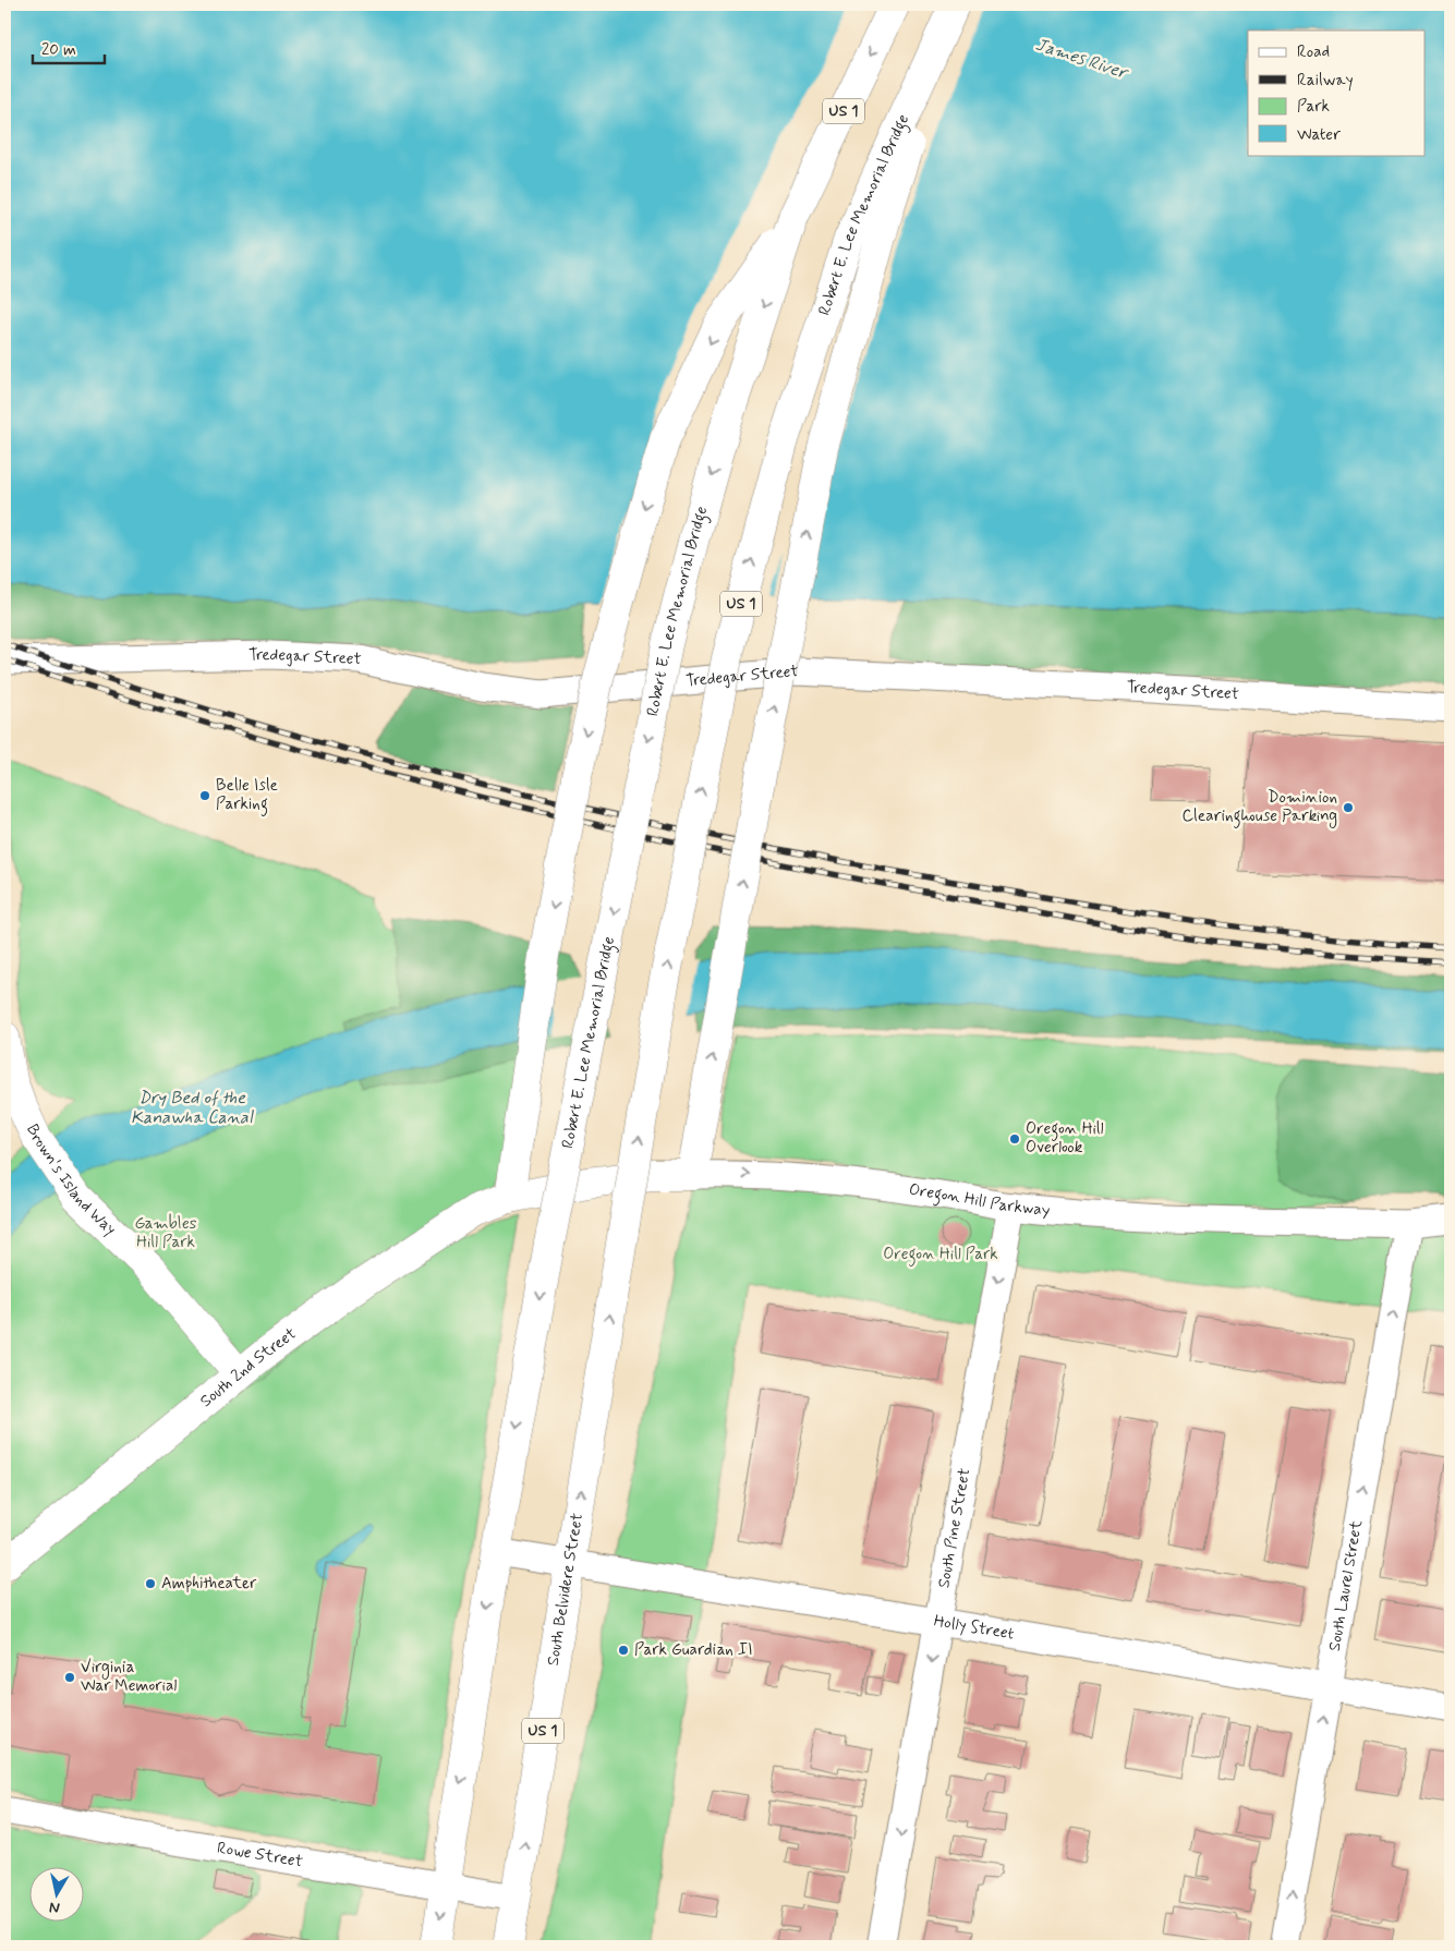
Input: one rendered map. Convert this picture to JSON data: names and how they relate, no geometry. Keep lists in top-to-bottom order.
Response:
{
  "streets": {
    "main road": [
      "US 1",
      "Robert E. Lee Memorial Bridge",
      "Brown's Island Way",
      "Oregon Hill Parkway",
      "South 2nd Street",
      "South Belvidere Street"
    ],
    "street": [
      "Tredegar Street",
      "South Pine Street",
      "South Laurel Street",
      "Holly Street",
      "Rowe Street"
    ]
  },
  "crossings": [
    ["US 1", "Robert E. Lee Memorial Bridge"],
    ["US 1", "Holly Street"],
    ["US 1", "Rowe Street"],
    ["Robert E. Lee Memorial Bridge", "South Belvidere Street"],
    ["Robert E. Lee Memorial Bridge", "Holly Street"],
    ["Brown's Island Way", "South 2nd Street"],
    ["Oregon Hill Parkway", "South 2nd Street"],
    ["Oregon Hill Parkway", "South Pine Street"],
    ["Oregon Hill Parkway", "South Laurel Street"],
    ["South Pine Street", "Holly Street"],
    ["South Laurel Street", "Holly Street"],
    ["South Belvidere Street", "Holly Street"],
    ["South Belvidere Street", "Rowe Street"]
  ],
  "one_way": ["South Pine Street", "South Laurel Street"],
  "water": ["James River", "Dry Bed of the Kanawha Canal"],
  "parks": ["Gambles Hill Park", "Oregon Hill Park"],
  "places": [
    "Belle Isle Parking",
    "Dominion Clearinghouse Parking",
    "Oregon Hill Overlook",
    "Amphitheater",
    "Park Guardian II",
    "Virginia War Memorial"
  ],
  "legend": [
    "Road",
    "Railway",
    "Park",
    "Water"
  ],
  "scale_bar": "20 m",
  "north": "bottom"
}
